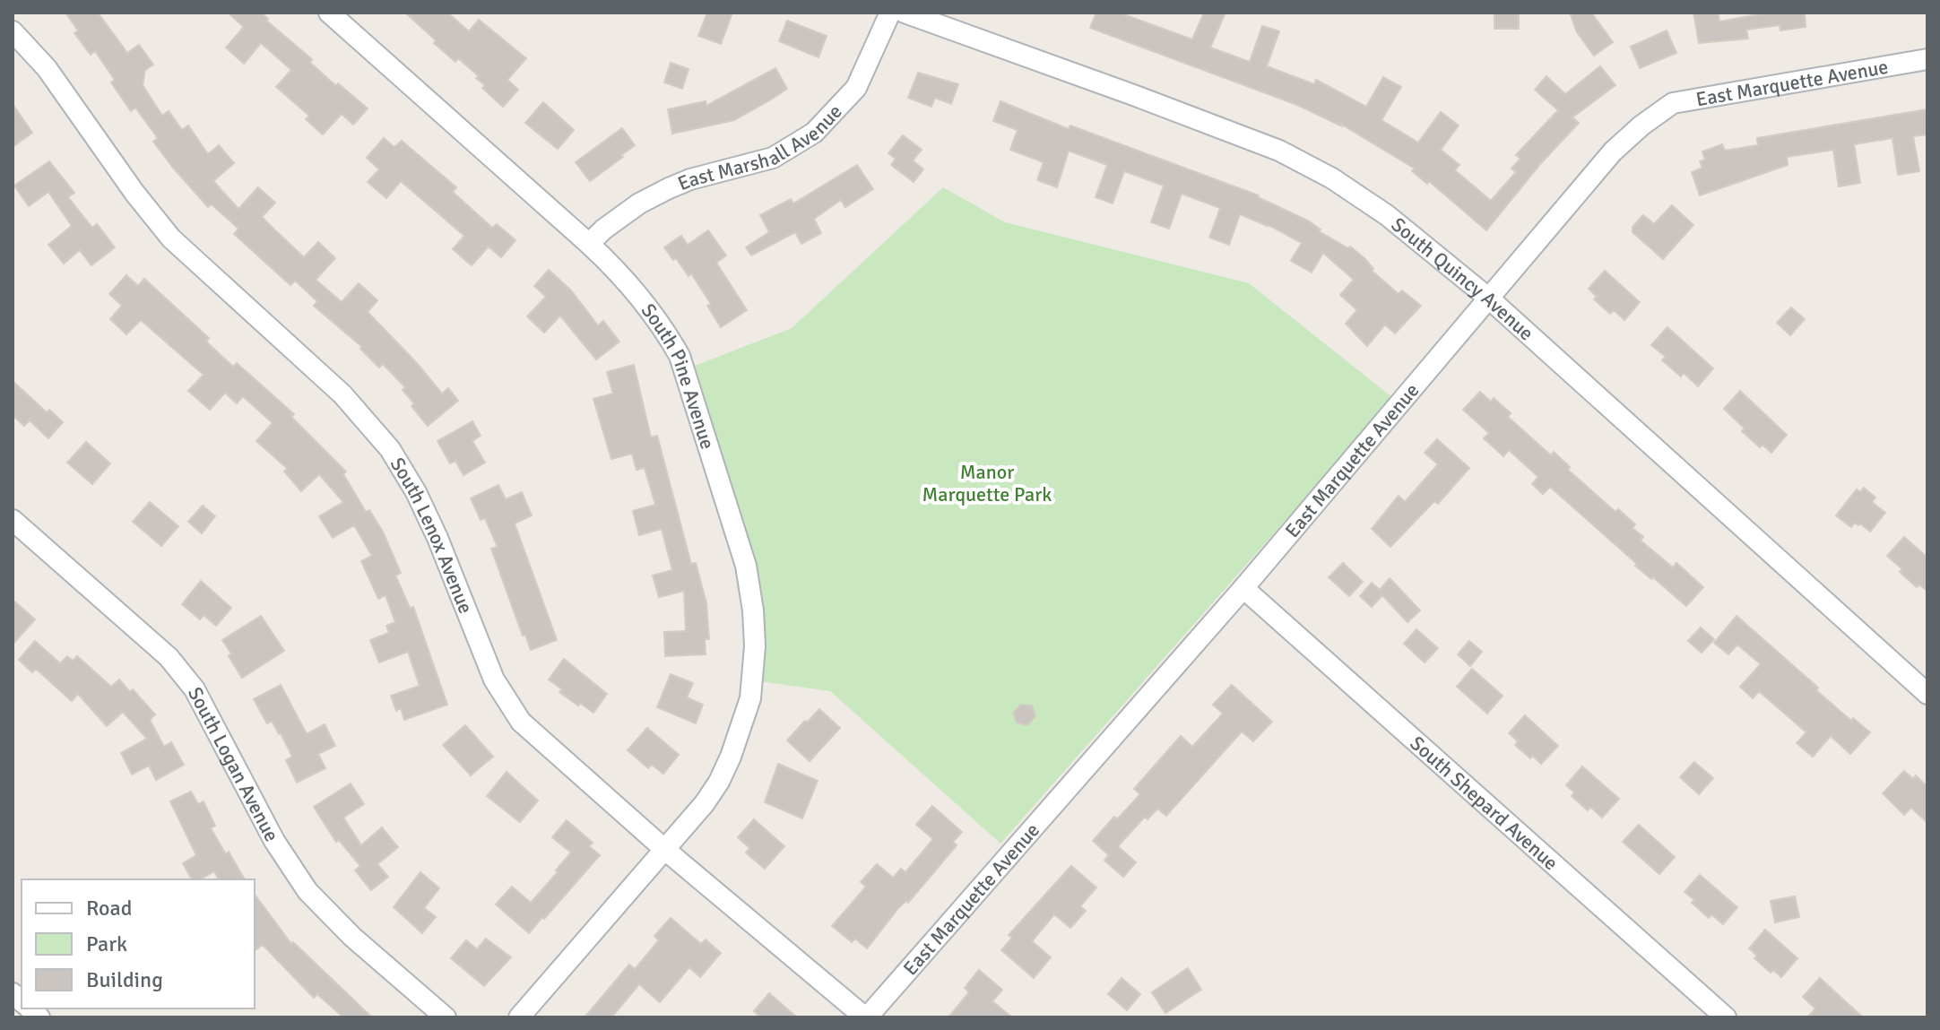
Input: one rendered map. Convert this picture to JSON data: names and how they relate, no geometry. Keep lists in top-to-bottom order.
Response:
{
  "streets": {
    "street": [
      "East Marquette Avenue",
      "East Marshall Avenue",
      "South Quincy Avenue",
      "South Pine Avenue",
      "South Lenox Avenue",
      "South Logan Avenue",
      "South Shepard Avenue"
    ]
  },
  "crossings": [
    ["East Marquette Avenue", "South Quincy Avenue"],
    ["East Marquette Avenue", "South Lenox Avenue"],
    ["East Marquette Avenue", "South Shepard Avenue"],
    ["East Marshall Avenue", "South Pine Avenue"],
    ["South Pine Avenue", "South Lenox Avenue"]
  ],
  "parks": ["Manor Marquette Park"],
  "legend": ["Road", "Park", "Building"]
}
